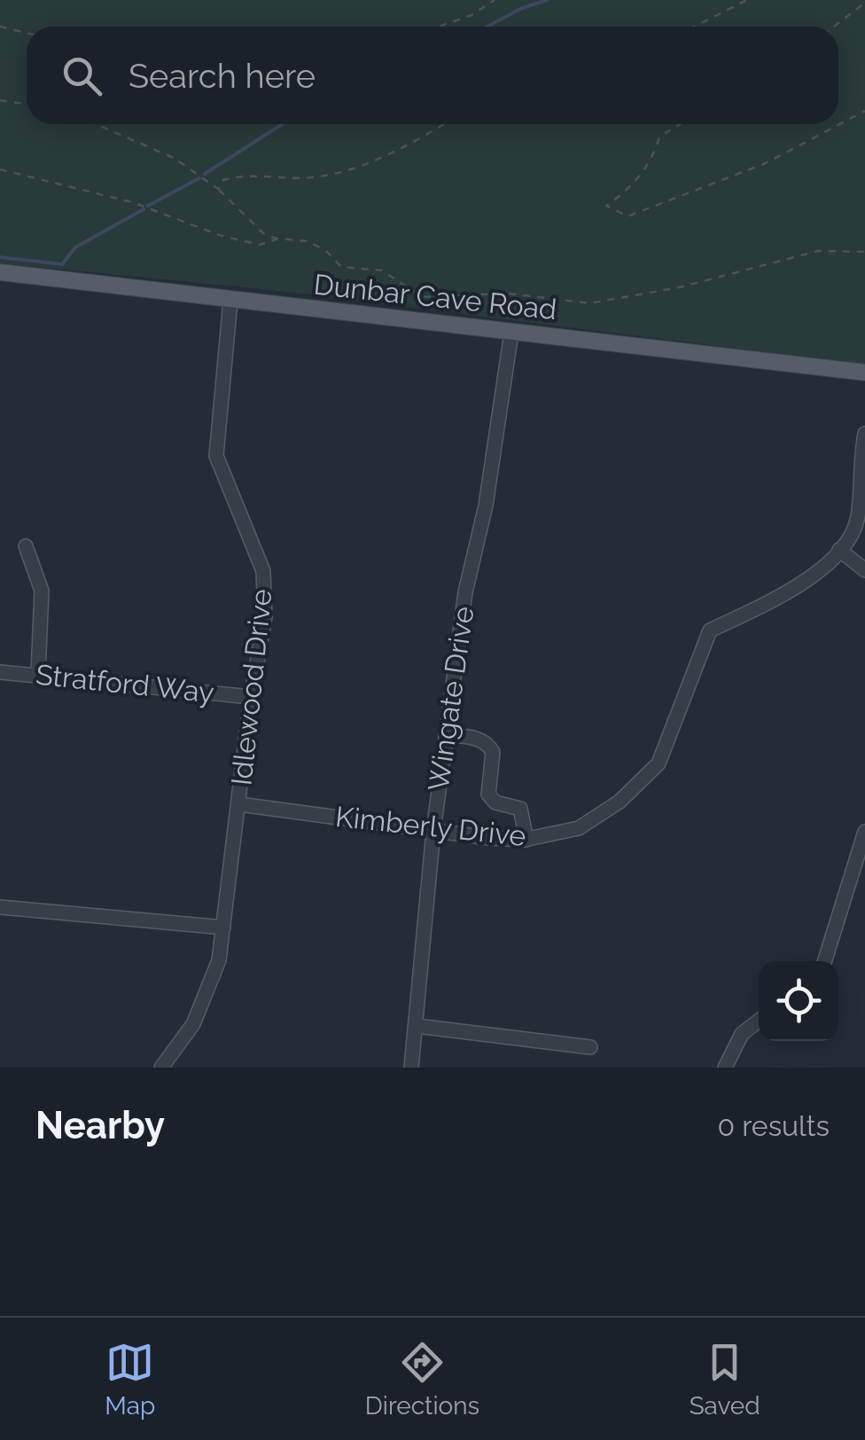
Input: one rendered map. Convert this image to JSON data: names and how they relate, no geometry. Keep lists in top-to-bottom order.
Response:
{
  "streets": {
    "main road": ["Dunbar Cave Road"],
    "street": [
      "Stratford Way",
      "Idlewood Drive",
      "Wingate Drive",
      "Kimberly Drive"
    ]
  },
  "crossings": [
    ["Dunbar Cave Road", "Idlewood Drive"],
    ["Dunbar Cave Road", "Wingate Drive"],
    ["Stratford Way", "Idlewood Drive"],
    ["Idlewood Drive", "Kimberly Drive"],
    ["Wingate Drive", "Kimberly Drive"]
  ],
  "page": {
    "search": "Search here",
    "heading": ["Nearby", "0 results"],
    "nav": ["Map", "Directions", "Saved"]
  }
}
